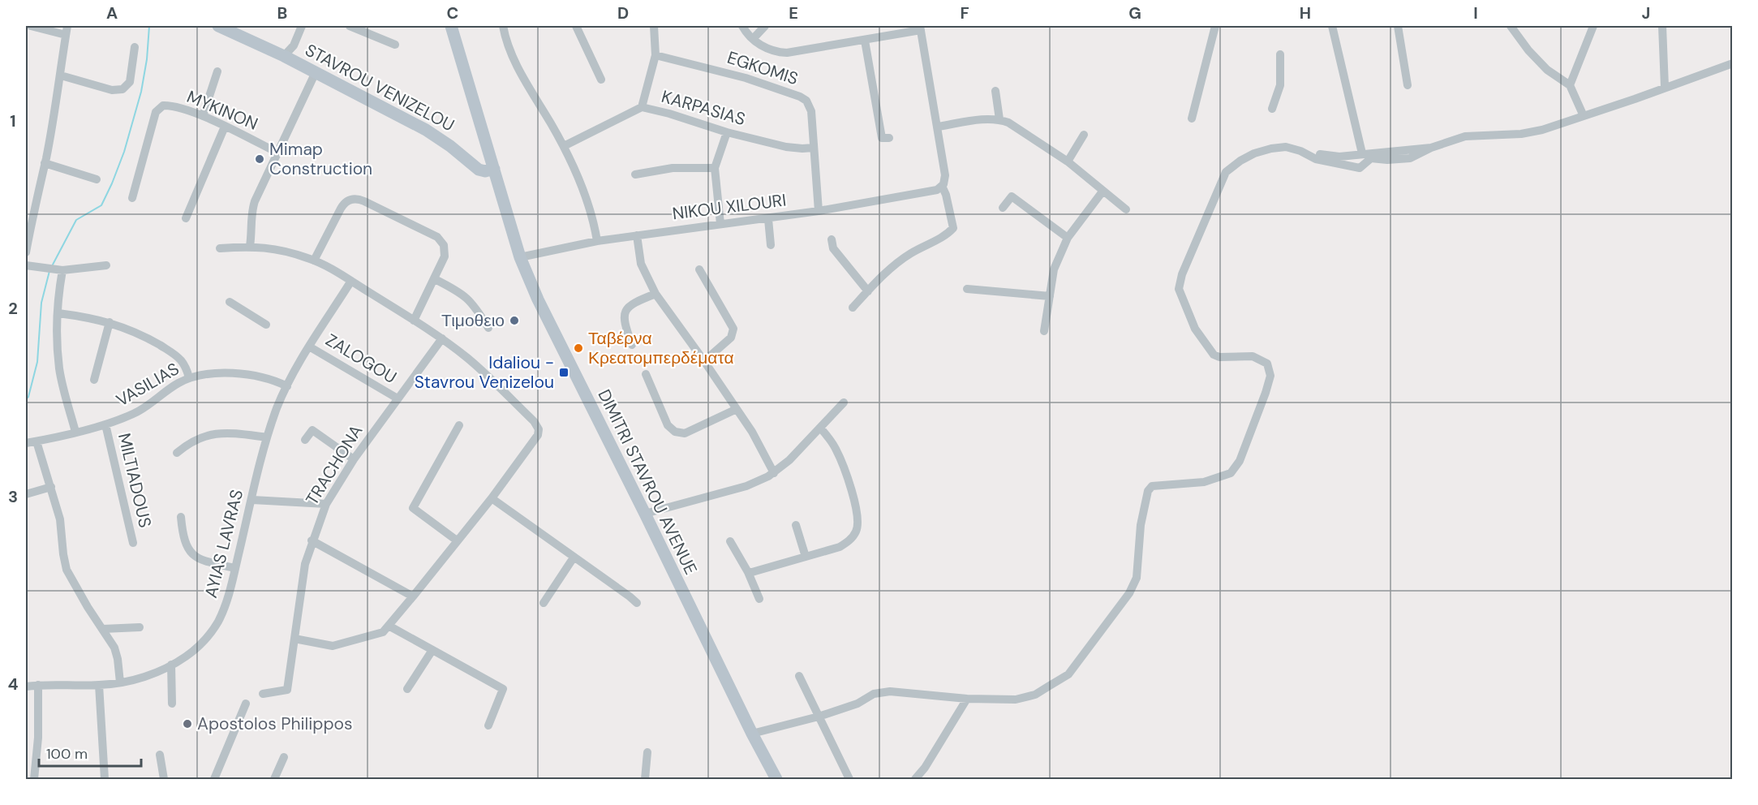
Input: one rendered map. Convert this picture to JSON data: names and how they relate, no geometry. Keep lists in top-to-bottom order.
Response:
{
  "streets": {
    "main road": ["STAVROU VENIZELOU", "DIMITRI STAVROU AVENUE"],
    "street": [
      "EGKOMIS",
      "KARPASIAS",
      "MYKINON",
      "NIKOU XILOURI",
      "ZALOGOU",
      "VASILIAS",
      "TRACHONA",
      "MILTIADOUS",
      "AYIAS LAVRAS"
    ]
  },
  "crossings": [
    ["EGKOMIS", "KARPASIAS"],
    ["EGKOMIS", "NIKOU XILOURI"],
    ["STAVROU VENIZELOU", "DIMITRI STAVROU AVENUE"],
    ["NIKOU XILOURI", "DIMITRI STAVROU AVENUE"],
    ["ZALOGOU", "TRACHONA"],
    ["ZALOGOU", "AYIAS LAVRAS"],
    ["VASILIAS", "MILTIADOUS"],
    ["VASILIAS", "AYIAS LAVRAS"]
  ],
  "places": {
    "other": [
      "Mimap Construction",
      "Τιμοθειο",
      "Ταβέρνα Κρεατομπερδέματα",
      "Apostolos Philippos"
    ],
    "transit": ["Idaliou - Stavrou Venizelou"]
  },
  "scale_bar": "100 m",
  "grid": {
    "columns": [
      "A",
      "B",
      "C",
      "D",
      "E",
      "F",
      "G",
      "H",
      "I",
      "J"
    ],
    "rows": [
      "1",
      "2",
      "3",
      "4"
    ]
  }
}
